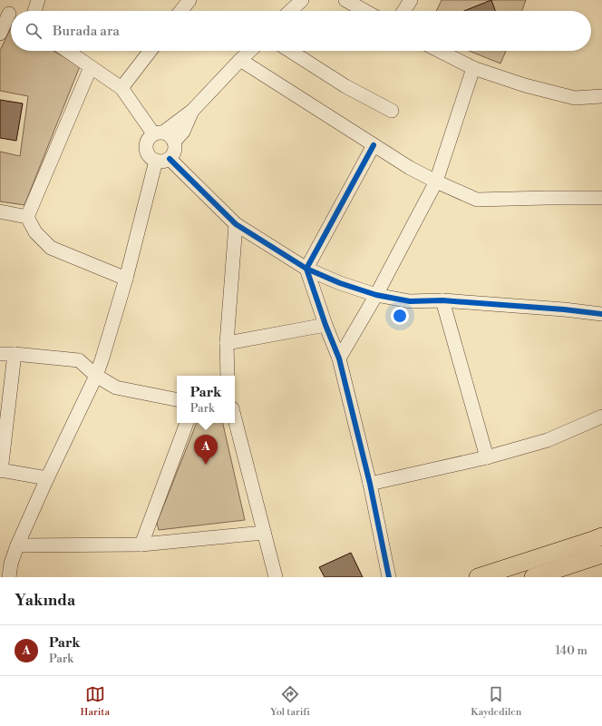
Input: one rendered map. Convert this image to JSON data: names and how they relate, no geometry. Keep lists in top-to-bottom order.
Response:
{
  "page": {
    "search": "Burada ara",
    "popup": ["Park", "Park"],
    "pins": "A",
    "heading": "Yakında",
    "list": [
      {
        "mark": "A",
        "name": "Park",
        "note": "Park",
        "value": "140 m"
      }
    ],
    "nav": ["Harita", "Yol tarifi", "Kaydedilen"]
  }
}
